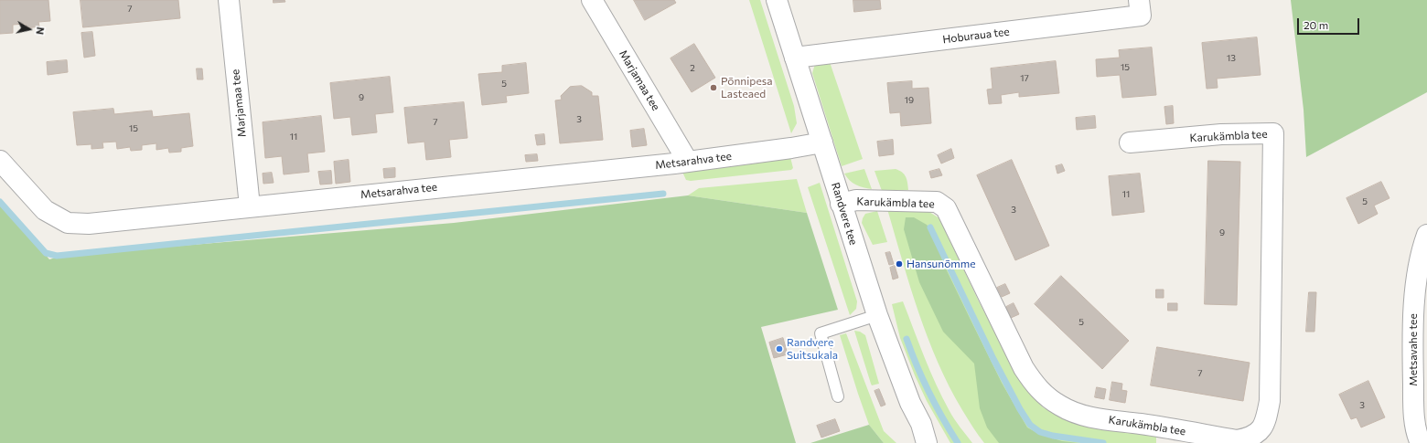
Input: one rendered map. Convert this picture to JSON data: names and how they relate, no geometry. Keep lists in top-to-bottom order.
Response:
{
  "streets": {
    "street": [
      "Hoburaua tee",
      "Marjamaa tee",
      "Karukämbla tee",
      "Metsarahva tee",
      "Randvere tee",
      "Metsavahe tee"
    ]
  },
  "crossings": [
    ["Hoburaua tee", "Randvere tee"],
    ["Marjamaa tee", "Metsarahva tee"],
    ["Karukämbla tee", "Randvere tee"],
    ["Metsarahva tee", "Randvere tee"]
  ],
  "places": ["Põnnipesa Lasteaed", "Hansunõmme", "Randvere Suitsukala"],
  "house_numbers": [
    "7",
    "13",
    "15",
    "2",
    "17",
    "5",
    "9",
    "19",
    "3",
    "7",
    "15",
    "11",
    "11",
    "5",
    "3",
    "9",
    "5",
    "7",
    "3"
  ],
  "scale_bar": "20 m",
  "north": "right"
}
